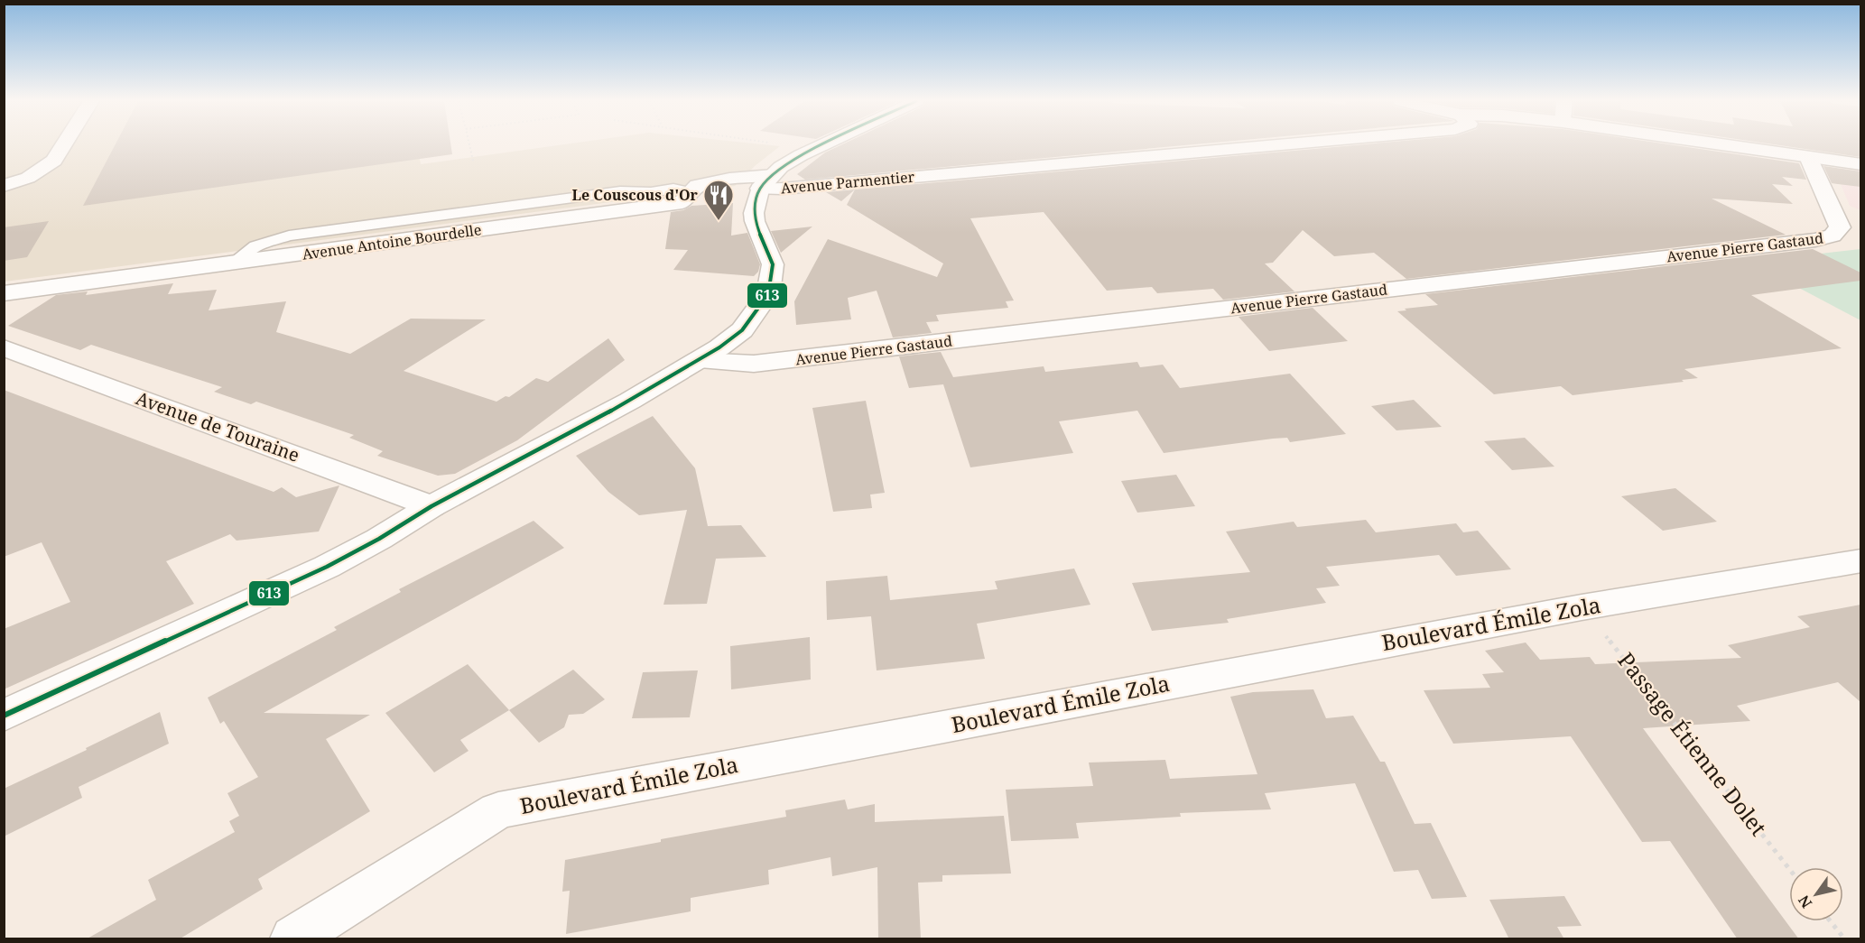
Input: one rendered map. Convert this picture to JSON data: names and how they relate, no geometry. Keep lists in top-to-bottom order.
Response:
{
  "streets": {
    "street": [
      "Avenue Parmentier",
      "Avenue Antoine Bourdelle",
      "Avenue Pierre Gastaud",
      "Avenue de Touraine",
      "Boulevard Émile Zola"
    ],
    "path": ["Passage Étienne Dolet"]
  },
  "crossings": [
    ["Avenue Parmentier", "Avenue Antoine Bourdelle"],
    ["Boulevard Émile Zola", "Passage Étienne Dolet"]
  ],
  "places": {
    "restaurant": ["Le Couscous d'Or"]
  },
  "lines": ["transit line 613"],
  "north": "bottom left"
}
